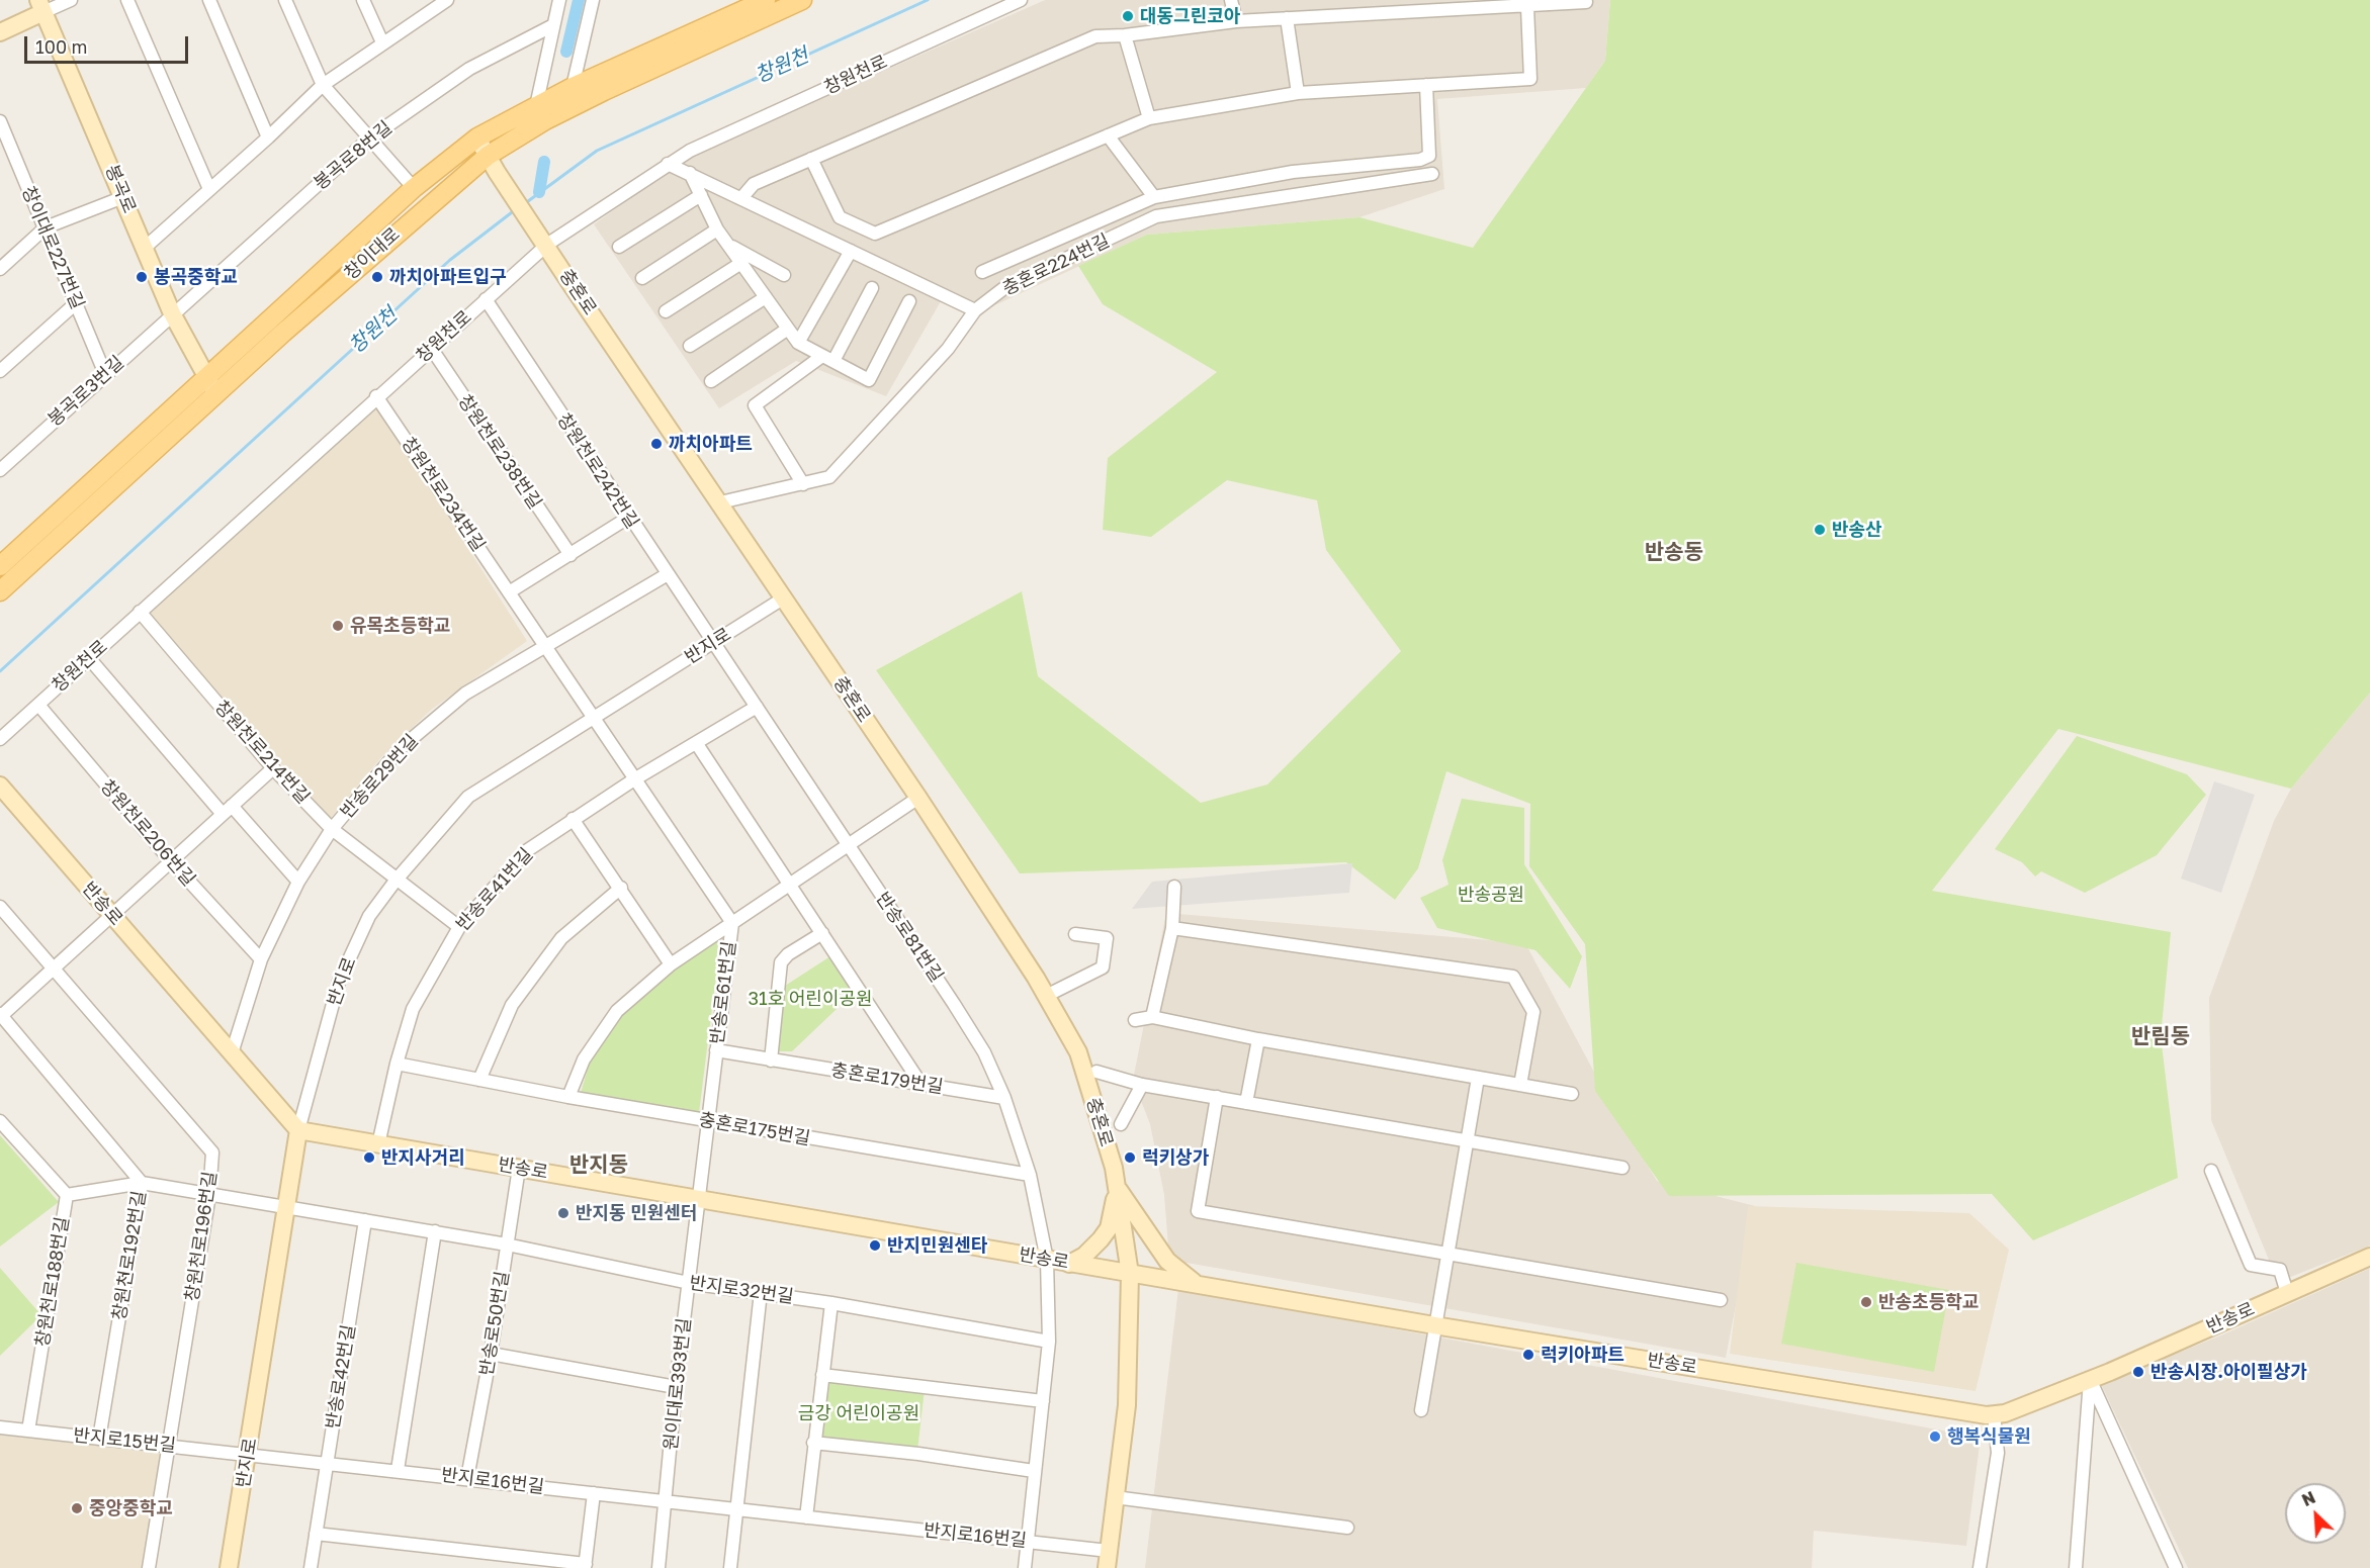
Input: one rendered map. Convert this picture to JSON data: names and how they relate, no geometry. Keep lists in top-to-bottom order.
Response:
{
  "streets": {
    "main road": ["창이대로"],
    "street": [
      "창원천로",
      "봉곡로8번길",
      "봉곡로",
      "창이대로227번길",
      "충혼로224번길",
      "충혼로",
      "봉곡로3번길",
      "창원천로238번길",
      "창원천로242번길",
      "창원천로234번길",
      "반지로",
      "창원천로214번길",
      "반송로29번길",
      "창원천로206번길",
      "반송로41번길",
      "반송로",
      "반송로81번길",
      "반송로61번길",
      "충혼로179번길",
      "충혼로175번길",
      "창원천로196번길",
      "창원천로192번길",
      "창원천로188번길",
      "반지로32번길",
      "반송로50번길",
      "반송로42번길",
      "원이대로393번길",
      "반지로15번길",
      "반지로16번길"
    ]
  },
  "crossings": [
    ["창원천로", "충혼로"],
    ["창원천로", "창원천로238번길"],
    ["창원천로", "창원천로242번길"],
    ["창원천로", "창원천로234번길"],
    ["창원천로", "창원천로214번길"],
    ["창원천로", "창원천로206번길"],
    ["봉곡로8번길", "봉곡로"],
    ["봉곡로8번길", "봉곡로3번길"],
    ["봉곡로", "창이대로"],
    ["봉곡로", "봉곡로3번길"],
    ["창이대로227번길", "봉곡로3번길"],
    ["창이대로", "충혼로"],
    ["충혼로224번길", "충혼로"],
    ["충혼로", "반지로"],
    ["충혼로", "반송로"],
    ["충혼로", "반지로16번길"],
    ["창원천로242번길", "반지로"],
    ["창원천로242번길", "반송로29번길"],
    ["창원천로242번길", "반송로81번길"],
    ["창원천로234번길", "반지로"],
    ["창원천로234번길", "반송로29번길"],
    ["창원천로234번길", "반송로61번길"],
    ["반지로", "창원천로214번길"],
    ["반지로", "반송로"],
    ["반지로", "반송로81번길"],
    ["반지로", "반송로61번길"],
    ["반지로", "반지로32번길"],
    ["반지로", "반지로15번길"],
    ["반지로", "반지로16번길"],
    ["창원천로214번길", "반송로29번길"],
    ["창원천로214번길", "반송로41번길"],
    ["반송로29번길", "창원천로206번길"],
    ["반송로29번길", "반송로"],
    ["반송로41번길", "반송로"],
    ["반송로41번길", "반송로81번길"],
    ["반송로41번길", "반송로61번길"],
    ["반송로41번길", "충혼로175번길"],
    ["반송로", "반송로81번길"],
    ["반송로", "반송로61번길"],
    ["반송로", "반송로50번길"],
    ["반송로", "원이대로393번길"],
    ["반송로81번길", "충혼로179번길"],
    ["반송로81번길", "충혼로175번길"],
    ["반송로81번길", "반지로32번길"],
    ["반송로81번길", "반지로16번길"],
    ["반송로61번길", "충혼로179번길"],
    ["반송로61번길", "충혼로175번길"],
    ["반송로61번길", "원이대로393번길"],
    ["창원천로196번길", "반지로32번길"],
    ["창원천로196번길", "반지로15번길"],
    ["창원천로192번길", "반지로32번길"],
    ["창원천로192번길", "반지로15번길"],
    ["창원천로188번길", "반지로32번길"],
    ["창원천로188번길", "반지로15번길"],
    ["반지로32번길", "반송로50번길"],
    ["반지로32번길", "반송로42번길"],
    ["반지로32번길", "원이대로393번길"],
    ["반송로50번길", "반지로16번길"],
    ["반송로42번길", "반지로16번길"],
    ["원이대로393번길", "반지로16번길"],
    ["반지로15번길", "반지로16번길"]
  ],
  "districts": ["반송동", "반림동", "반지동"],
  "water": ["창원천"],
  "parks": ["반송공원", "31호 어린이공원", "금강 어린이공원"],
  "places": [
    "대동그린코아",
    "봉곡중학교",
    "까치아파트입구",
    "까치아파트",
    "반송산",
    "유목초등학교",
    "반지사거리",
    "럭키상가",
    "반지동 민원센터",
    "반지민원센타",
    "반송초등학교",
    "럭키아파트",
    "반송시장.아이필상가",
    "행복식물원",
    "중앙중학교"
  ],
  "scale_bar": "100 m",
  "north": "top left"
}
